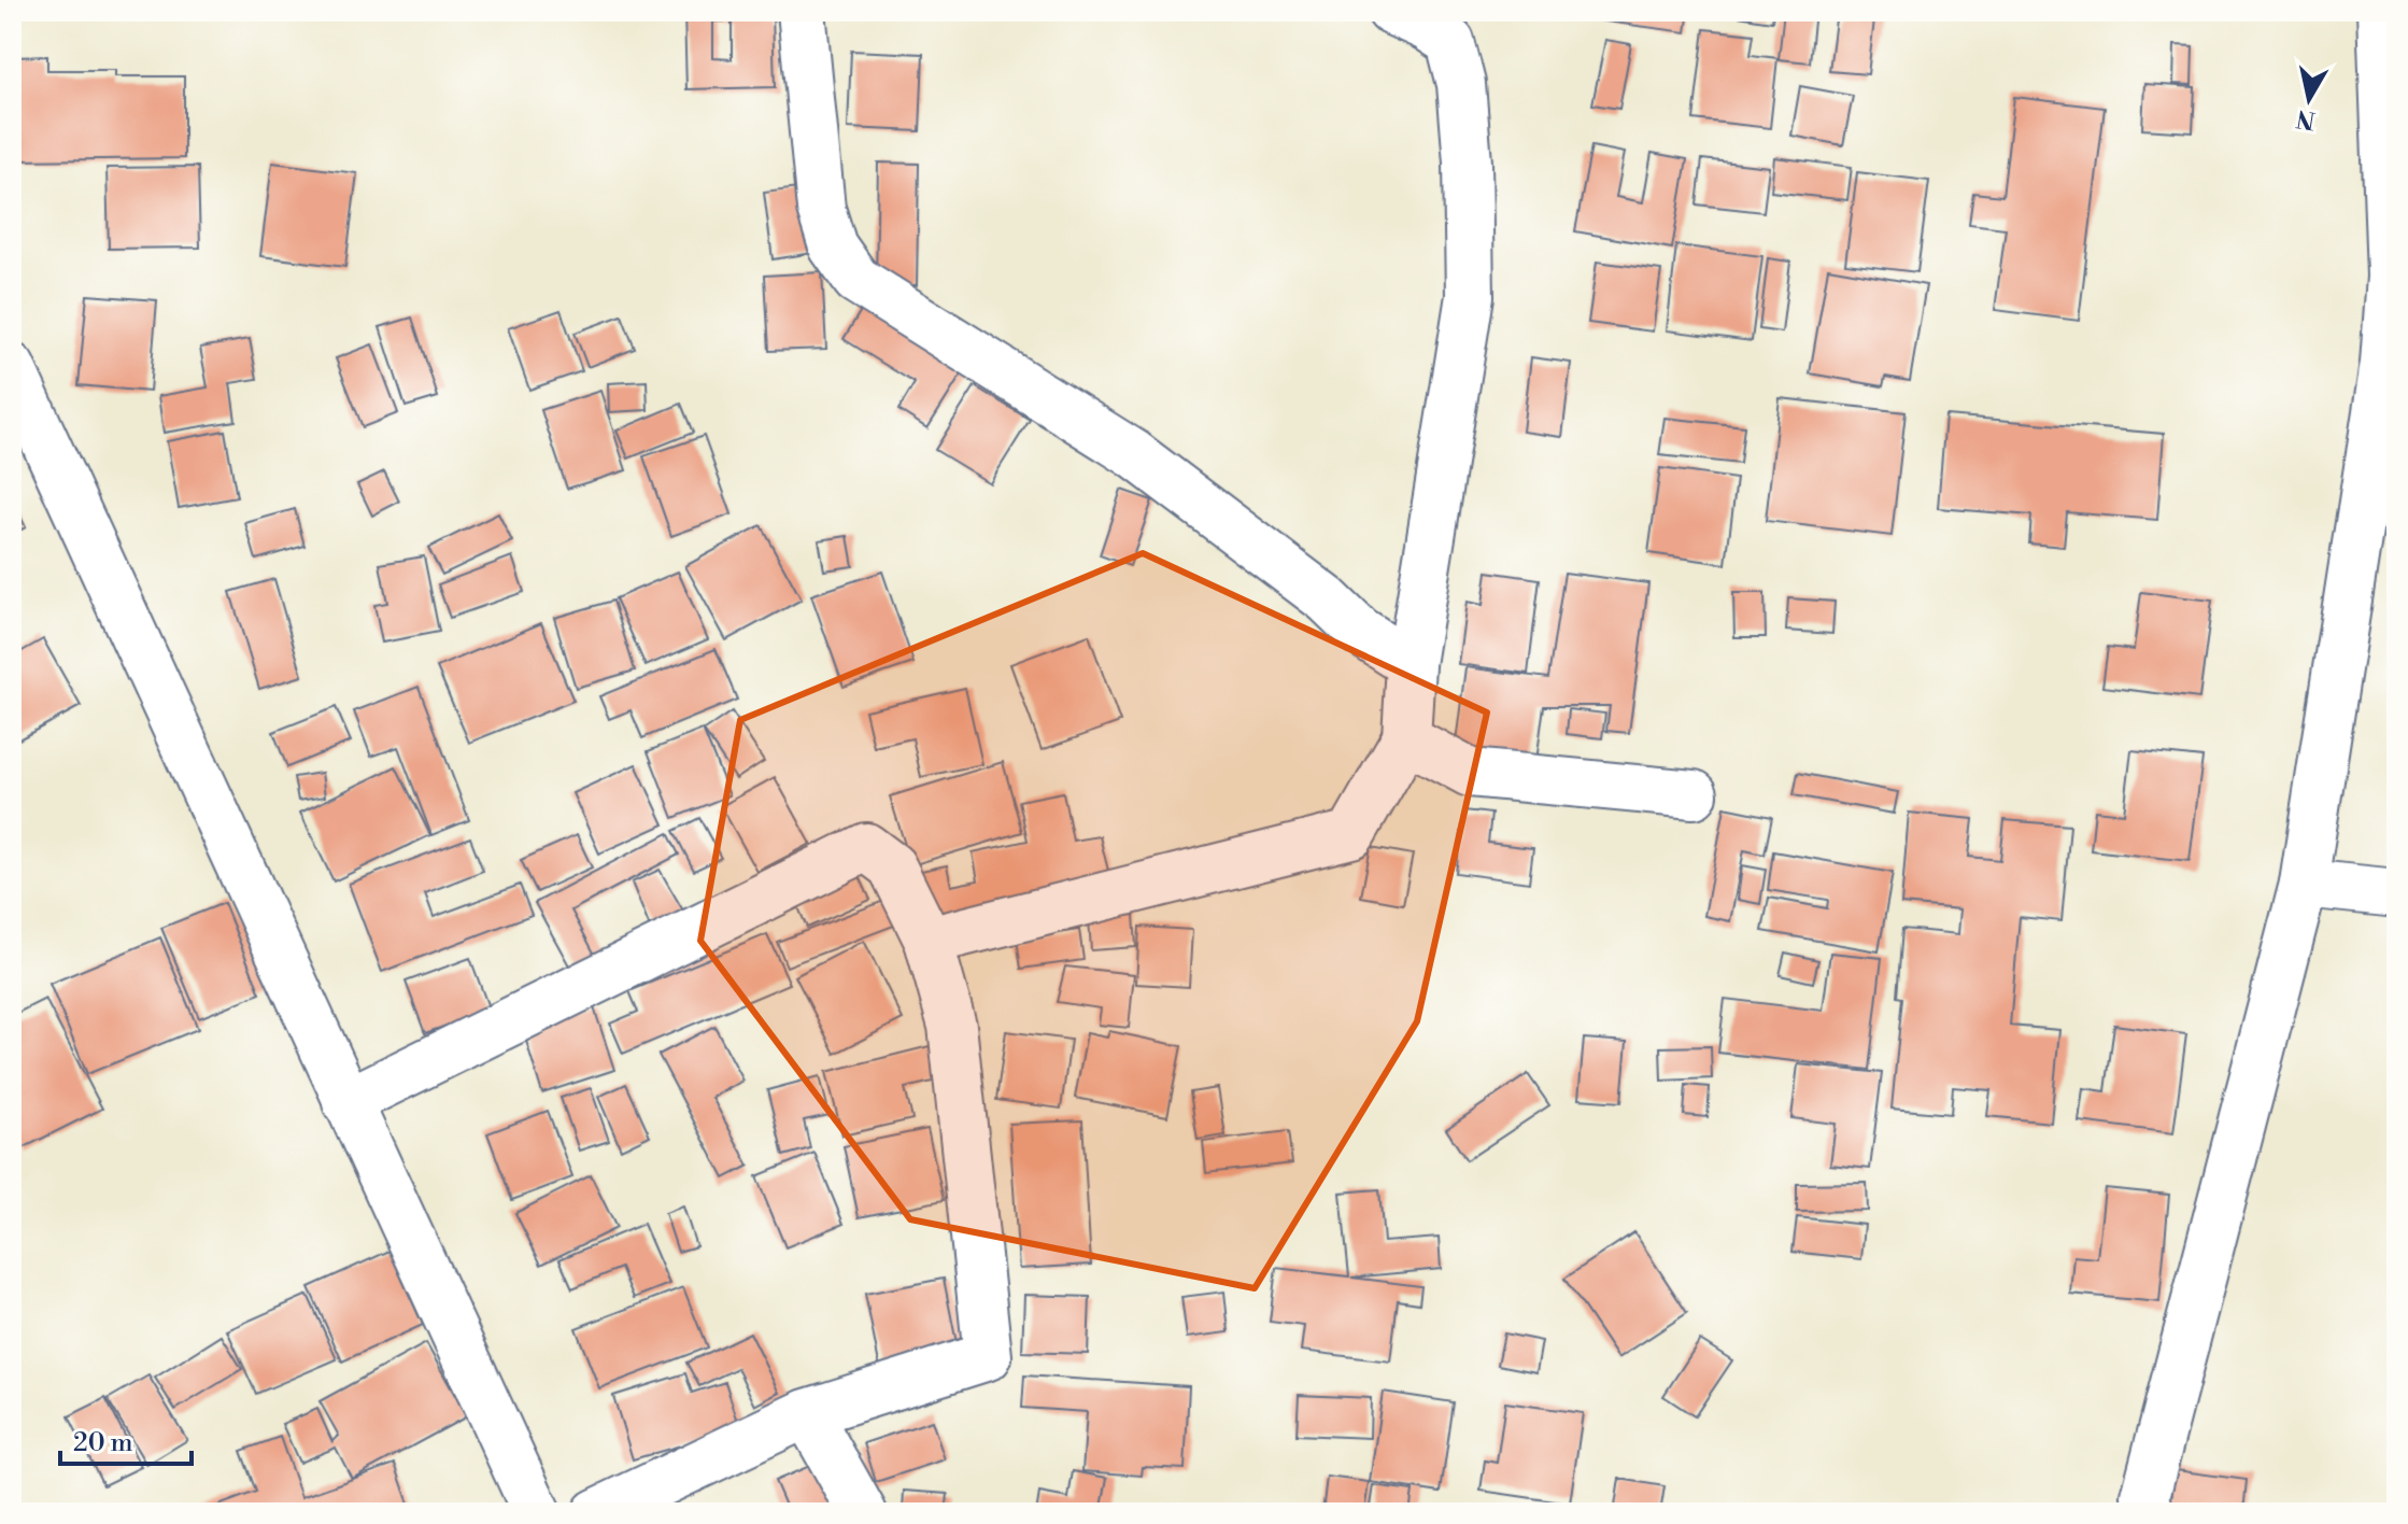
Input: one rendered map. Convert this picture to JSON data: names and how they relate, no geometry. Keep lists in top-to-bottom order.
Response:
{
  "scale_bar": "20 m",
  "north": "bottom"
}
